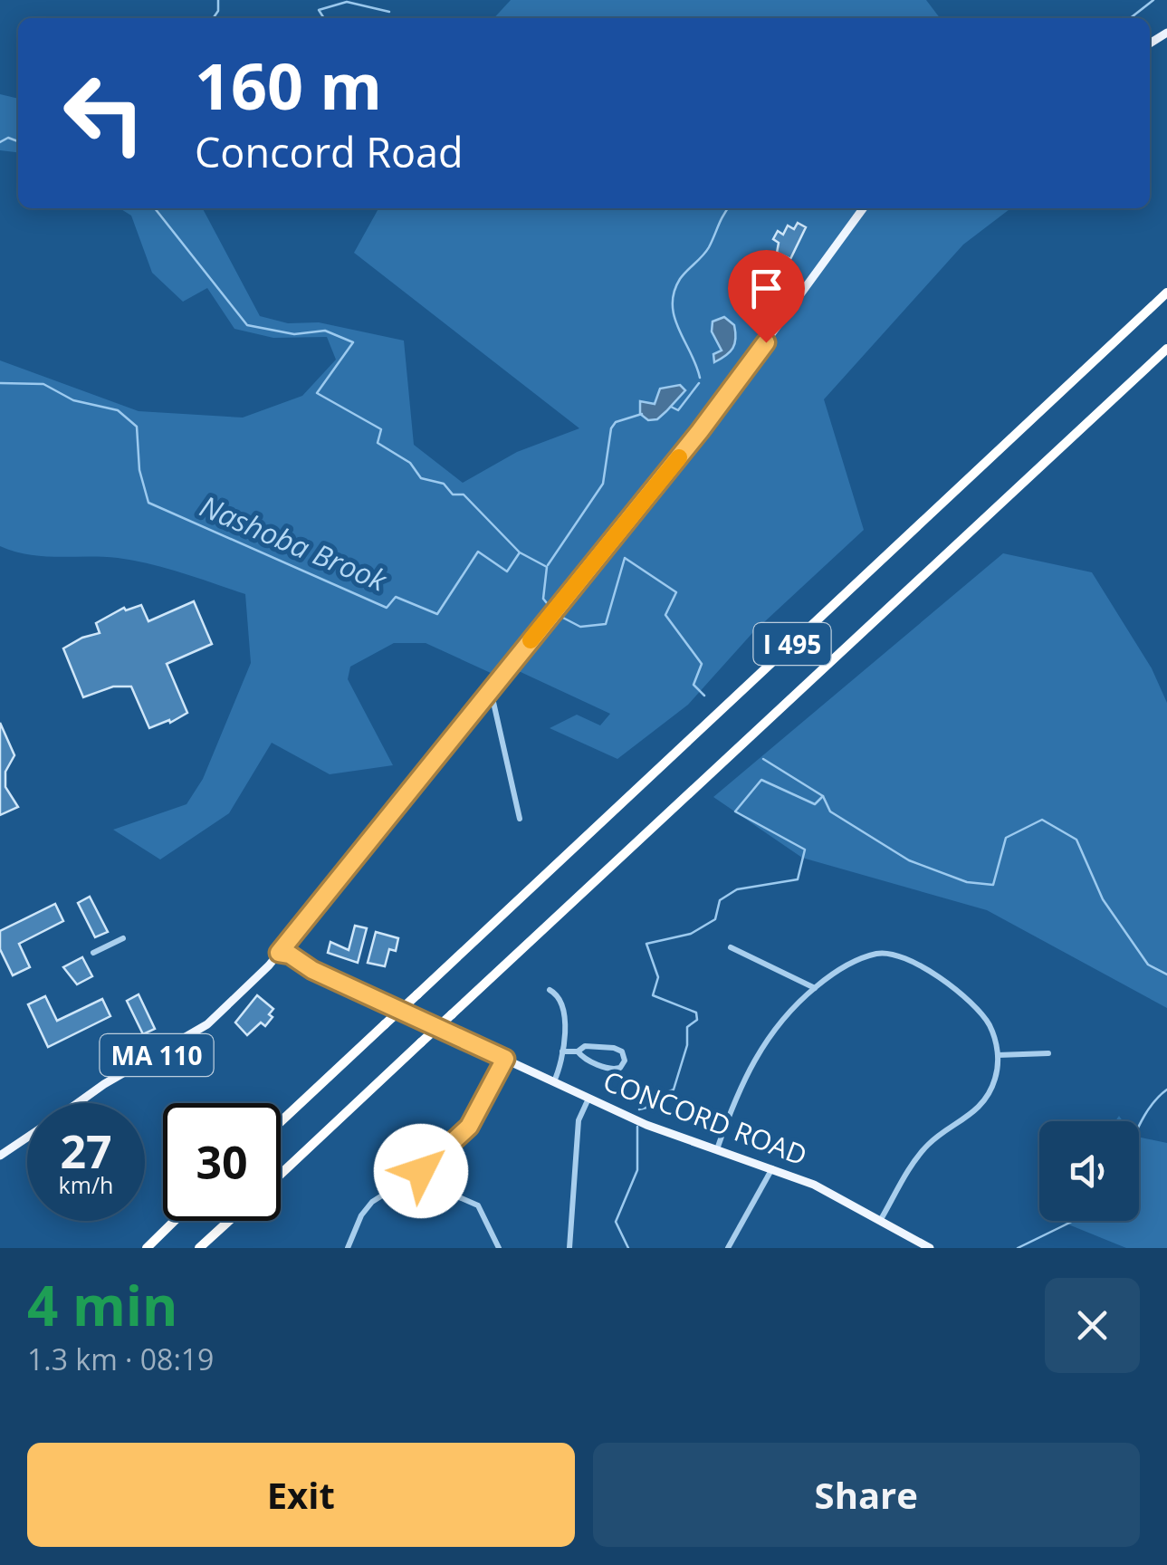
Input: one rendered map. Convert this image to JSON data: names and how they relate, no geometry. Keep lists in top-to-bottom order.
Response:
{
  "streets": {
    "highway": ["I 495"],
    "main road": ["MA 110", "CONCORD ROAD"]
  },
  "crossings": [
    ["MA 110", "CONCORD ROAD"]
  ],
  "water": ["Nashoba Brook"],
  "page": {
    "turn": ["160 m", "Concord Road"],
    "speed": "27 km/h",
    "limit": "30",
    "heading": ["4 min", "1.3 km · 08:19"],
    "buttons": ["Exit", "Share"]
  }
}
